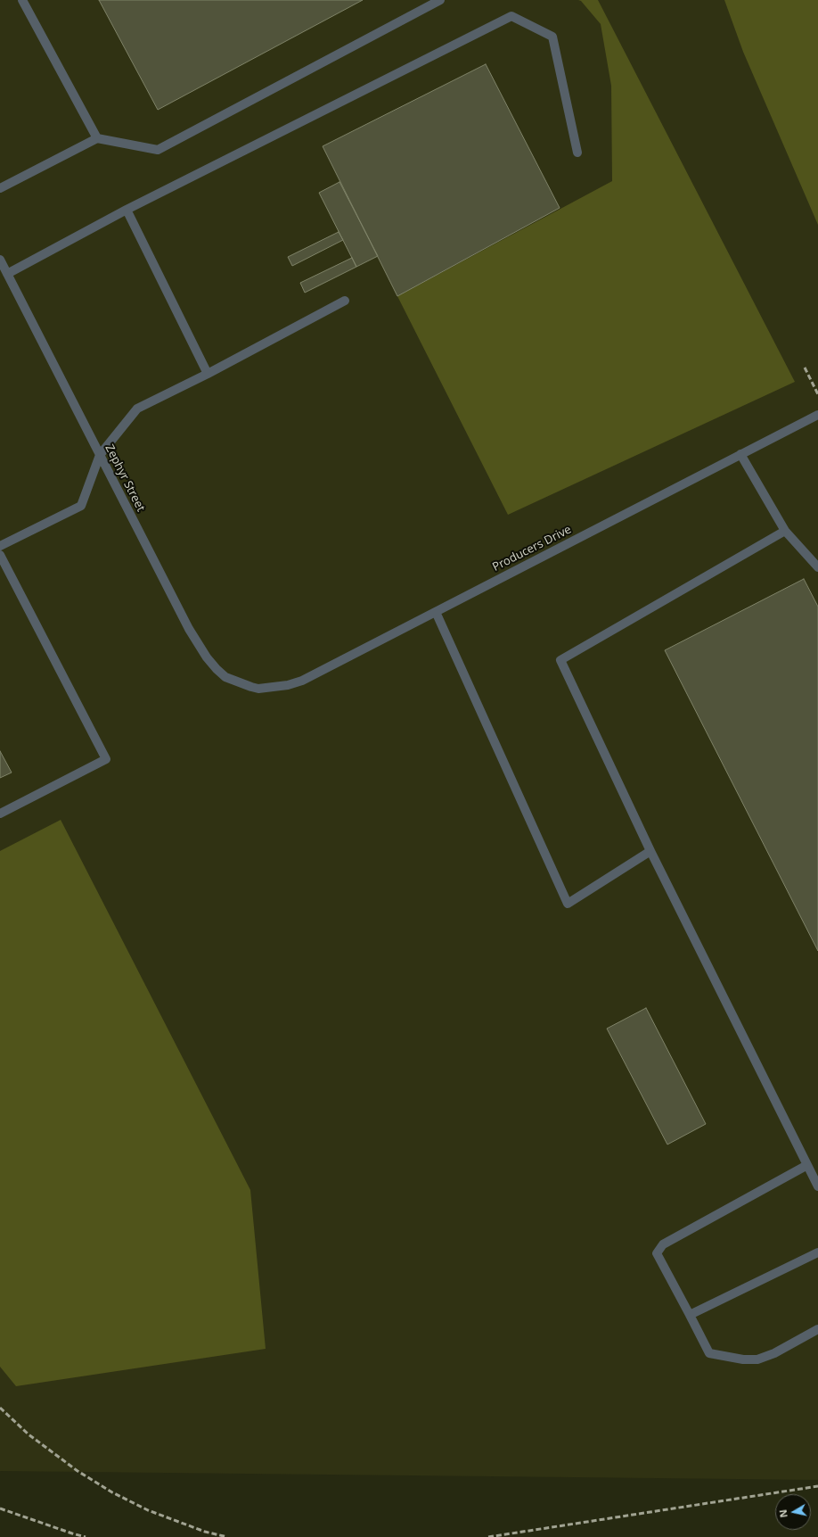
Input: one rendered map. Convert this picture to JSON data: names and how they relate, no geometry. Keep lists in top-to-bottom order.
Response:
{
  "streets": {
    "street": ["Zephyr Street", "Producers Drive"]
  },
  "crossings": [
    ["Zephyr Street", "Producers Drive"]
  ],
  "north": "left"
}
